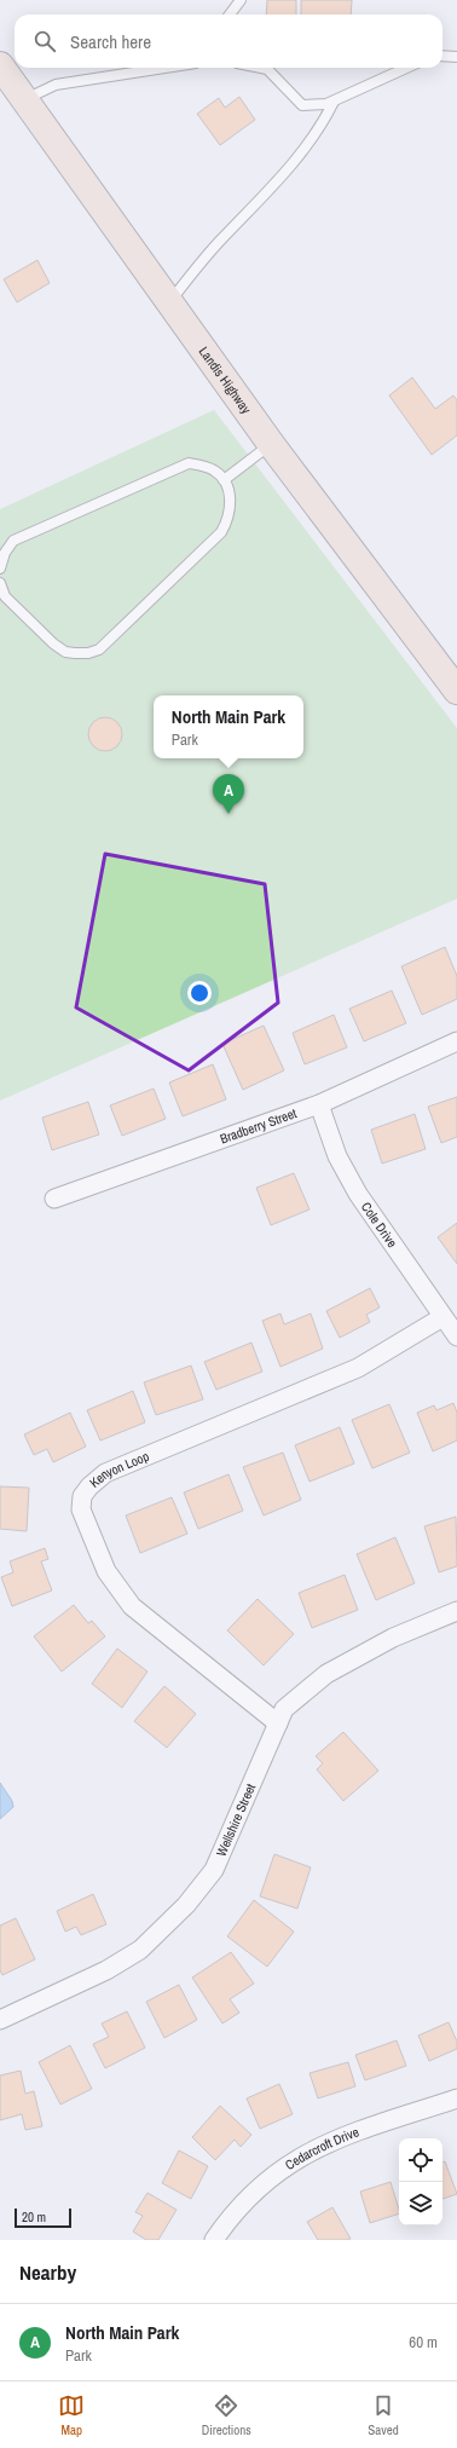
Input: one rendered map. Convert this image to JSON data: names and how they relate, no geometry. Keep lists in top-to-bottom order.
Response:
{
  "streets": {
    "main road": ["Landis Highway"],
    "street": [
      "Bradberry Street",
      "Cole Drive",
      "Kenyon Loop",
      "Wellshire Street",
      "Cedarcroft Drive"
    ]
  },
  "crossings": [
    ["Bradberry Street", "Cole Drive"],
    ["Cole Drive", "Kenyon Loop"],
    ["Kenyon Loop", "Wellshire Street"]
  ],
  "scale_bar": "20 m",
  "page": {
    "search": "Search here",
    "popup": ["North Main Park", "Park"],
    "pins": "A",
    "scale": "20 m",
    "heading": "Nearby",
    "list": [
      {
        "mark": "A",
        "name": "North Main Park",
        "note": "Park",
        "value": "60 m"
      }
    ],
    "nav": ["Map", "Directions", "Saved"]
  }
}
